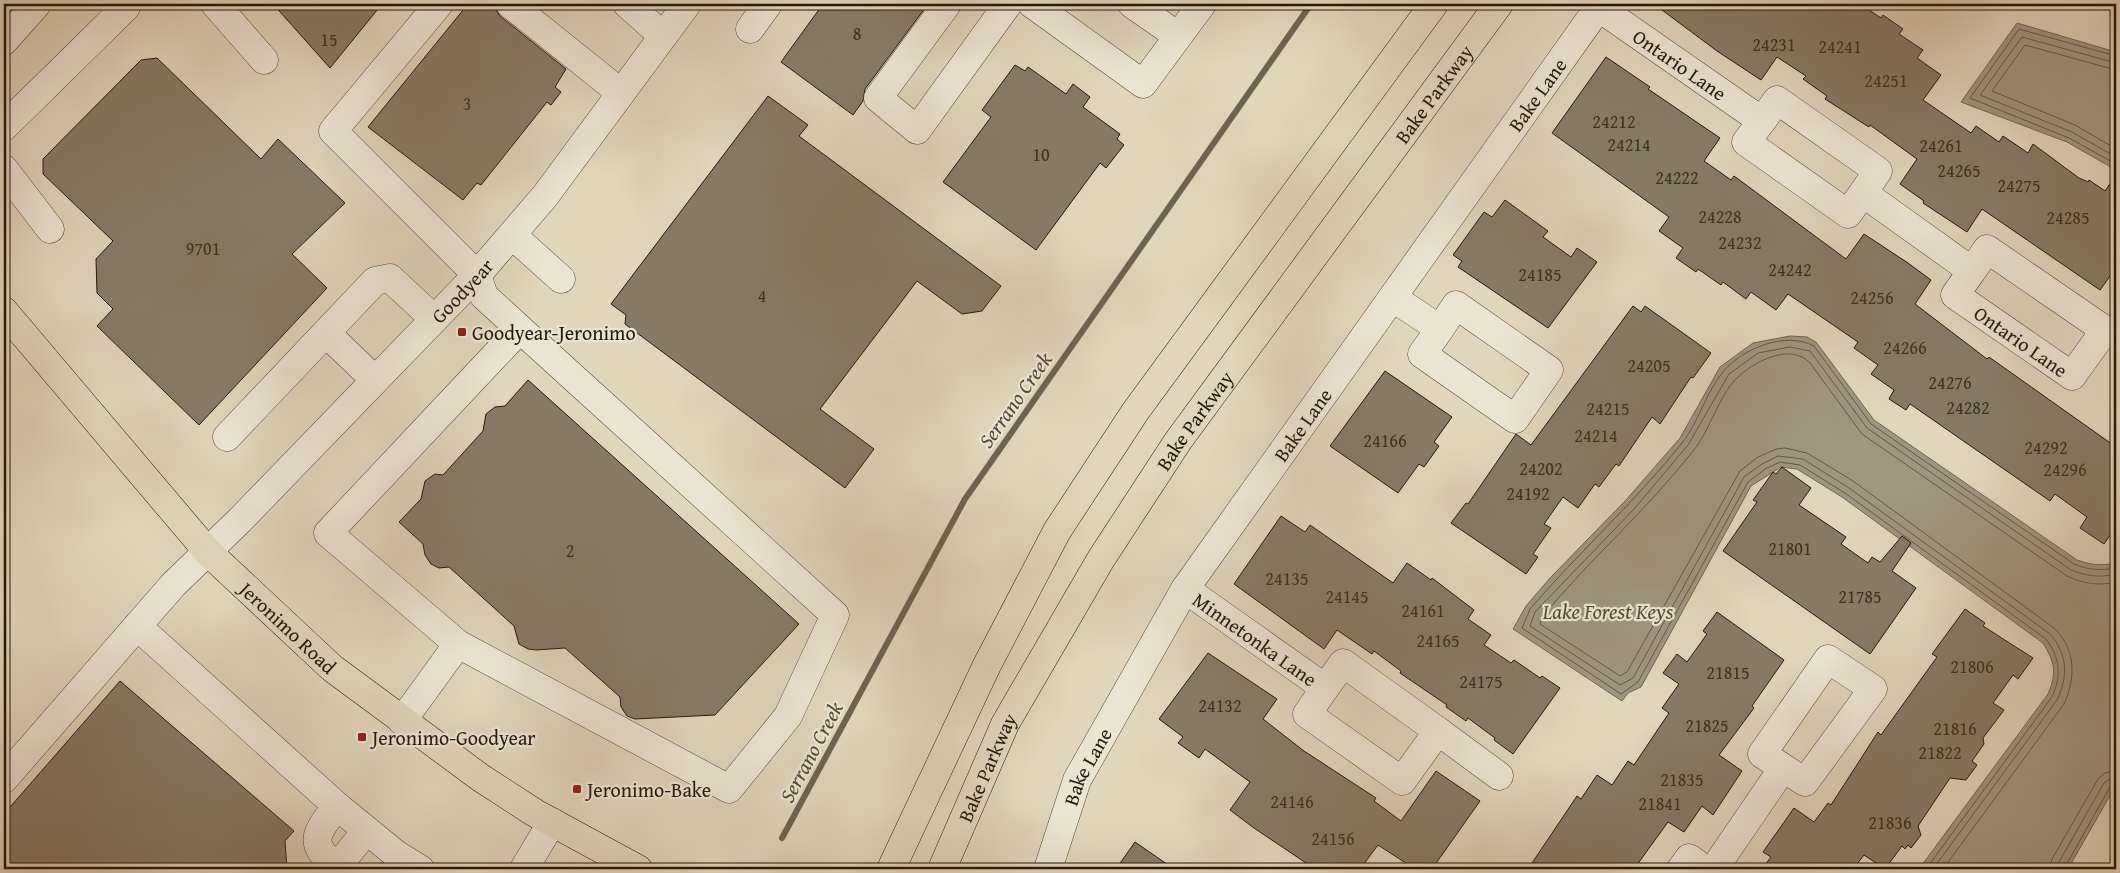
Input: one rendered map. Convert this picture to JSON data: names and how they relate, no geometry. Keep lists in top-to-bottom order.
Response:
{
  "streets": {
    "main road": ["Bake Parkway", "Jeronimo Road"],
    "street": [
      "Ontario Lane",
      "Bake Lane",
      "Goodyear",
      "Minnetonka Lane"
    ]
  },
  "crossings": [
    ["Ontario Lane", "Bake Lane"],
    ["Bake Lane", "Minnetonka Lane"],
    ["Goodyear", "Jeronimo Road"]
  ],
  "water": ["Serrano Creek", "Lake Forest Keys"],
  "places": {
    "transit": ["Goodyear-Jeronimo", "Jeronimo-Goodyear", "Jeronimo-Bake"]
  },
  "house_numbers": [
    "8",
    "15",
    "24231",
    "24241",
    "24251",
    "3",
    "24212",
    "24214",
    "24261",
    "10",
    "24265",
    "24222",
    "24275",
    "24228",
    "24285",
    "24232",
    "9701",
    "24242",
    "24185",
    "4",
    "24256",
    "24266",
    "24205",
    "24276",
    "24282",
    "24215",
    "24214",
    "24166",
    "24292",
    "24202",
    "24296",
    "24192",
    "21801",
    "2",
    "24135",
    "24145",
    "21785",
    "24161",
    "24165",
    "21806",
    "21815",
    "24175",
    "24132",
    "21825",
    "21816",
    "21822",
    "21835",
    "24146",
    "21841",
    "21836",
    "24156"
  ]
}
